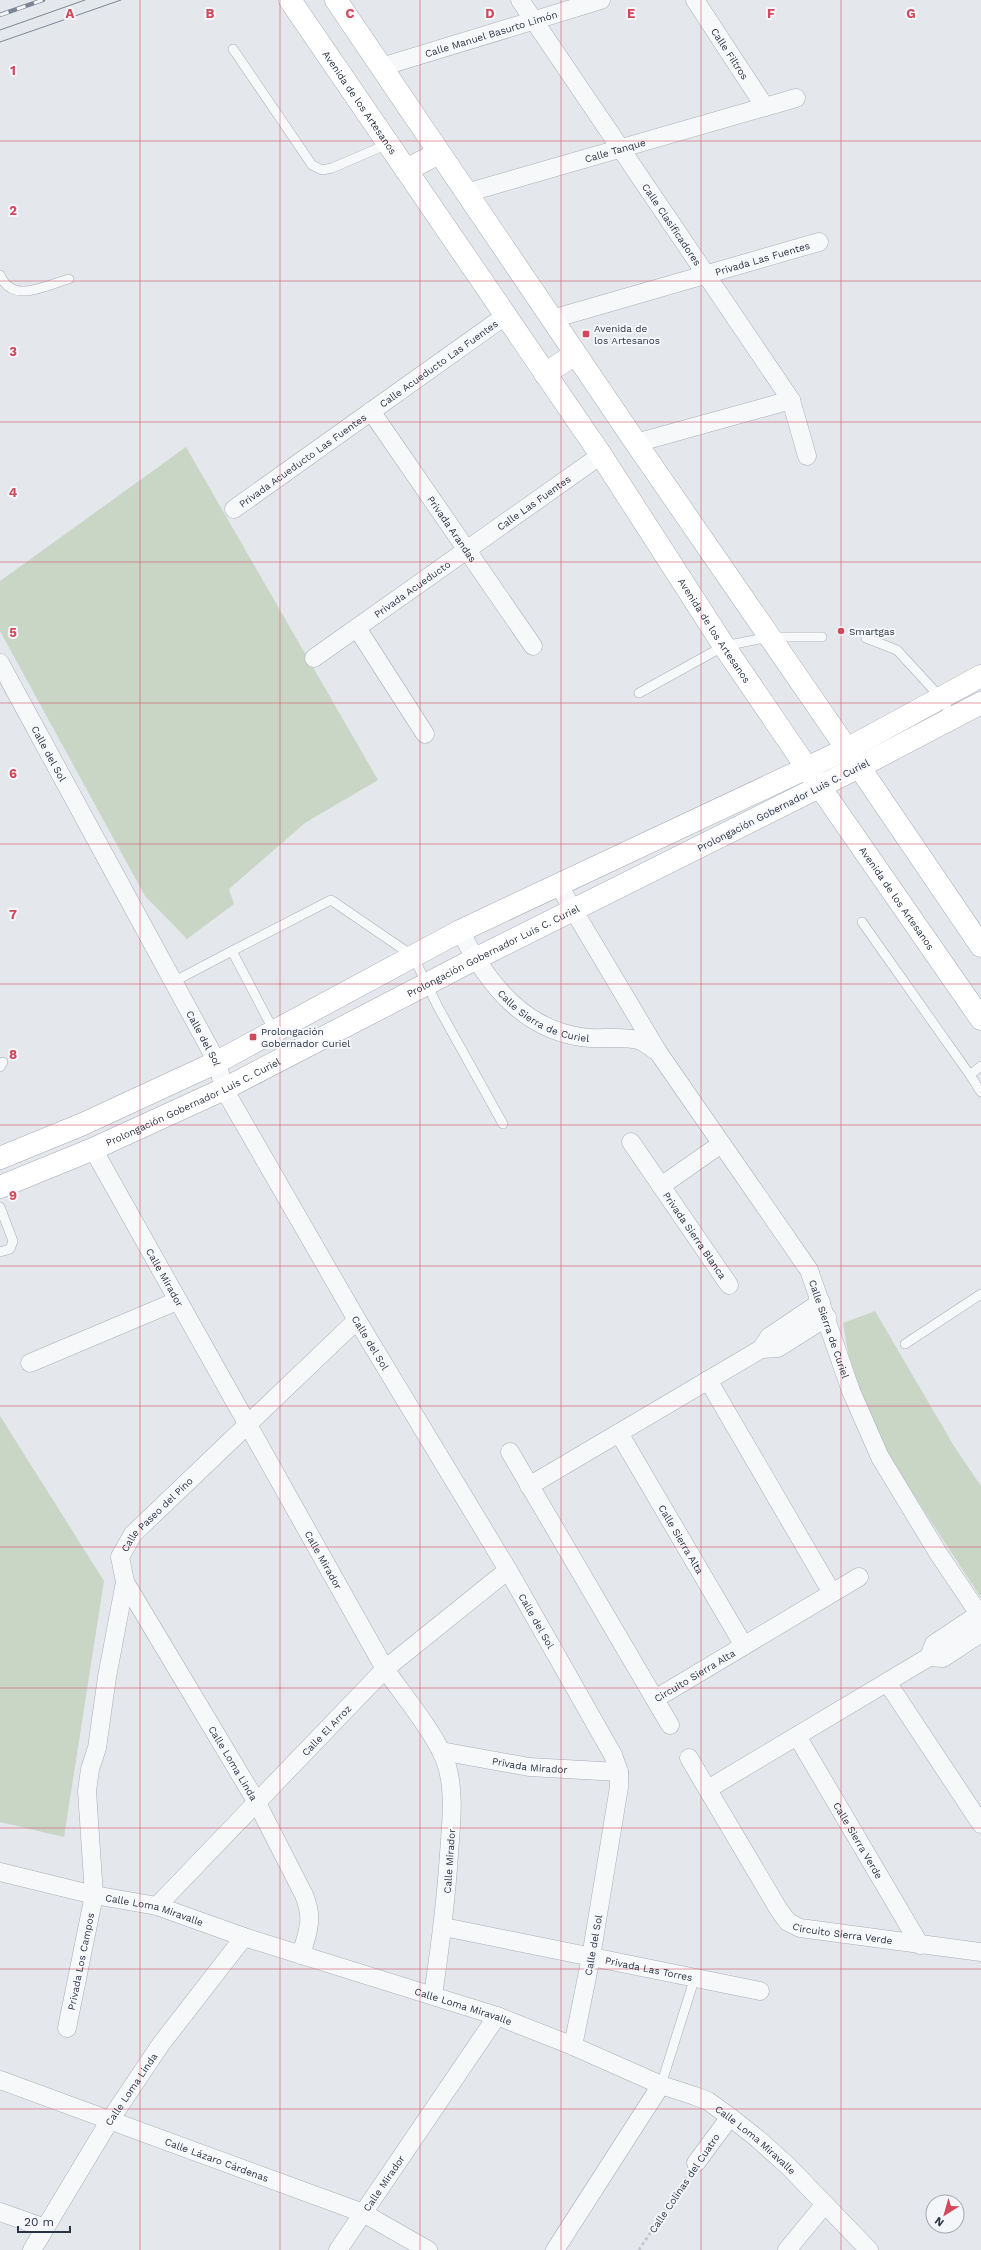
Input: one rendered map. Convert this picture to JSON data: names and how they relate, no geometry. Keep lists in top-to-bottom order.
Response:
{
  "streets": {
    "main road": ["Avenida de los Artesanos", "Prolongación Gobernador Luis C. Curiel"],
    "street": [
      "Calle Manuel Basurto Limón",
      "Calle Filtros",
      "Calle Tanque",
      "Calle Clasificadores",
      "Privada Las Fuentes",
      "Calle Acueducto Las Fuentes",
      "Privada Acueducto Las Fuentes",
      "Calle Las Fuentes",
      "Privada Arandas",
      "Privada Acueducto",
      "Calle del Sol",
      "Calle Sierra de Curiel",
      "Privada Sierra Blanca",
      "Calle Mirador",
      "Calle Paseo del Pino",
      "Calle Sierra Alta",
      "Circuito Sierra Alta",
      "Calle El Arroz",
      "Calle Loma Linda",
      "Privada Mirador",
      "Calle Sierra Verde",
      "Calle Loma Miravalle",
      "Circuito Sierra Verde",
      "Privada Los Campos",
      "Privada Las Torres",
      "Calle Lázaro Cárdenas",
      "Calle Colinas del Cuatro"
    ]
  },
  "crossings": [
    ["Calle Manuel Basurto Limón", "Calle Clasificadores"],
    ["Calle Filtros", "Calle Tanque"],
    ["Avenida de los Artesanos", "Calle Acueducto Las Fuentes"],
    ["Avenida de los Artesanos", "Calle Las Fuentes"],
    ["Avenida de los Artesanos", "Prolongación Gobernador Luis C. Curiel"],
    ["Calle Tanque", "Calle Clasificadores"],
    ["Calle Clasificadores", "Privada Las Fuentes"],
    ["Calle Acueducto Las Fuentes", "Privada Acueducto Las Fuentes"],
    ["Calle Acueducto Las Fuentes", "Privada Arandas"],
    ["Privada Acueducto Las Fuentes", "Privada Arandas"],
    ["Calle Las Fuentes", "Privada Arandas"],
    ["Calle Las Fuentes", "Privada Acueducto"],
    ["Privada Arandas", "Privada Acueducto"],
    ["Calle del Sol", "Prolongación Gobernador Luis C. Curiel"],
    ["Calle del Sol", "Calle Paseo del Pino"],
    ["Calle del Sol", "Calle El Arroz"],
    ["Calle del Sol", "Privada Mirador"],
    ["Calle del Sol", "Calle Loma Miravalle"],
    ["Calle del Sol", "Privada Las Torres"],
    ["Prolongación Gobernador Luis C. Curiel", "Calle Sierra de Curiel"],
    ["Prolongación Gobernador Luis C. Curiel", "Calle Mirador"],
    ["Calle Sierra de Curiel", "Privada Sierra Blanca"],
    ["Calle Mirador", "Calle Paseo del Pino"],
    ["Calle Mirador", "Calle El Arroz"],
    ["Calle Mirador", "Privada Mirador"],
    ["Calle Mirador", "Calle Loma Miravalle"],
    ["Calle Mirador", "Privada Las Torres"],
    ["Calle Mirador", "Calle Lázaro Cárdenas"],
    ["Calle Paseo del Pino", "Calle Loma Linda"],
    ["Calle Paseo del Pino", "Calle Loma Miravalle"],
    ["Calle Paseo del Pino", "Privada Los Campos"],
    ["Calle Sierra Alta", "Circuito Sierra Alta"],
    ["Calle El Arroz", "Calle Loma Linda"],
    ["Calle El Arroz", "Calle Loma Miravalle"],
    ["Calle Loma Linda", "Calle Loma Miravalle"],
    ["Calle Loma Linda", "Calle Lázaro Cárdenas"],
    ["Calle Sierra Verde", "Circuito Sierra Verde"],
    ["Calle Loma Miravalle", "Privada Los Campos"],
    ["Calle Loma Miravalle", "Calle Colinas del Cuatro"]
  ],
  "places": {
    "transit": ["Avenida de los Artesanos", "Prolongación Gobernador Curiel"],
    "other": ["Smartgas"]
  },
  "scale_bar": "20 m",
  "north": "bottom left",
  "grid": {
    "columns": [
      "A",
      "B",
      "C",
      "D",
      "E",
      "F",
      "G"
    ],
    "rows": [
      "1",
      "2",
      "3",
      "4",
      "5",
      "6",
      "7",
      "8",
      "9"
    ]
  }
}
